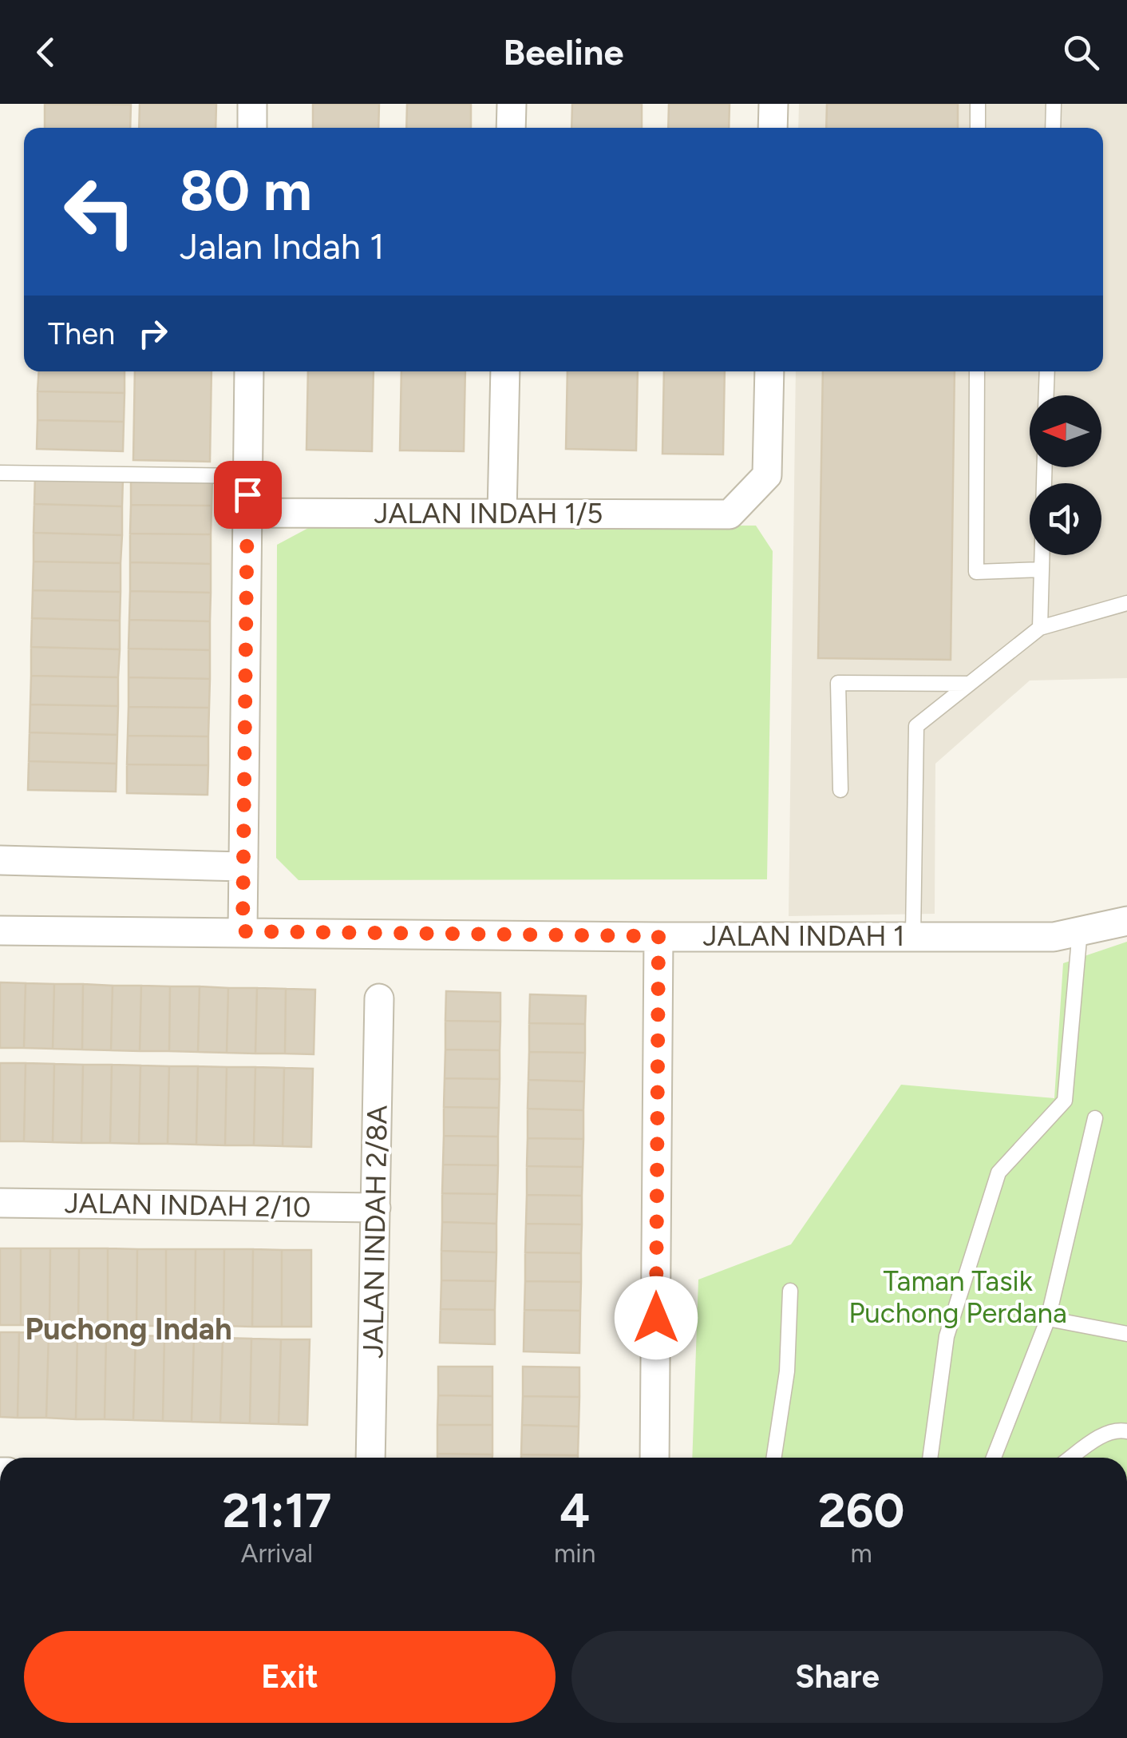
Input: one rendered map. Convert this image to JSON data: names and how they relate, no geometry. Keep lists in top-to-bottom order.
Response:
{
  "streets": {
    "street": [
      "JALAN INDAH 1/5",
      "JALAN INDAH 1",
      "JALAN INDAH 2/10",
      "JALAN INDAH 2/8A"
    ]
  },
  "crossings": [
    ["JALAN INDAH 2/10", "JALAN INDAH 2/8A"]
  ],
  "districts": ["Puchong Indah"],
  "parks": ["Taman Tasik Puchong Perdana"],
  "north": "left",
  "page": {
    "header": "Beeline",
    "turn": ["80 m", "Jalan Indah 1"],
    "then": "Then",
    "eta": [
      "21:17",
      "Arrival",
      "4",
      "min",
      "260",
      "m"
    ],
    "buttons": ["Exit", "Share"]
  }
}
